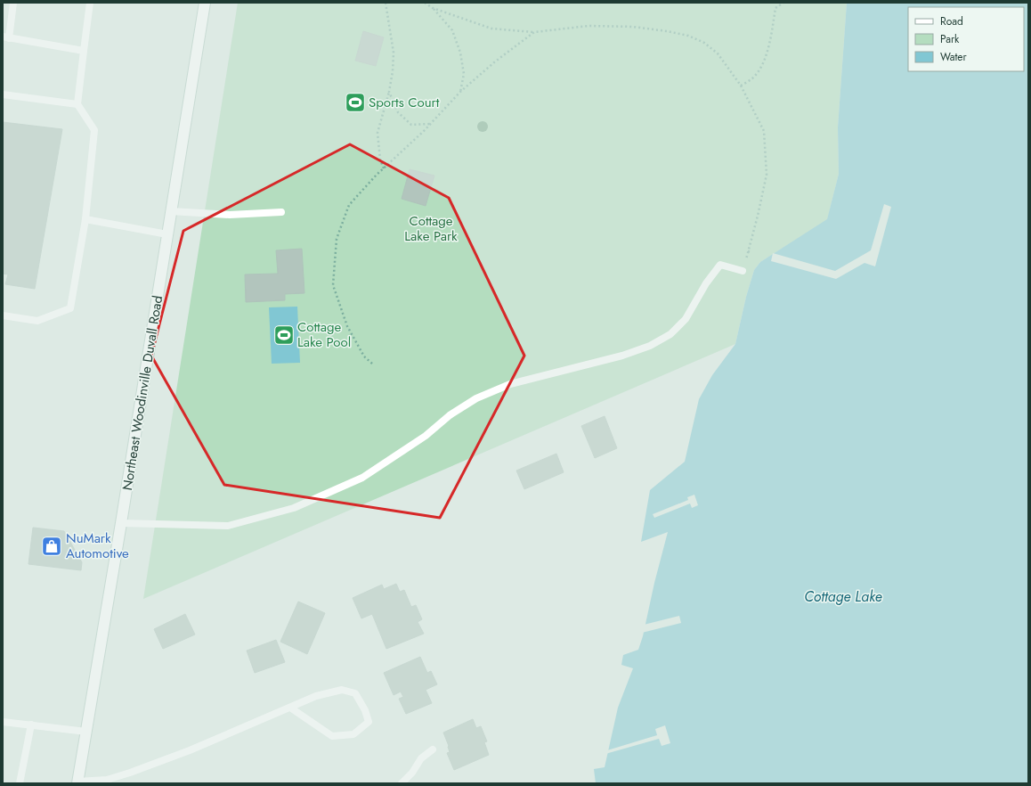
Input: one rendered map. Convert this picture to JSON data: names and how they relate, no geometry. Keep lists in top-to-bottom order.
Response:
{
  "streets": {
    "main road": ["Northeast Woodinville Duvall Road"]
  },
  "water": ["Cottage Lake"],
  "parks": ["Cottage Lake Park"],
  "places": {
    "sports": ["Sports Court", "Cottage Lake Pool"],
    "shop": ["NuMark Automotive"]
  },
  "legend": ["Road", "Park", "Water"]
}
